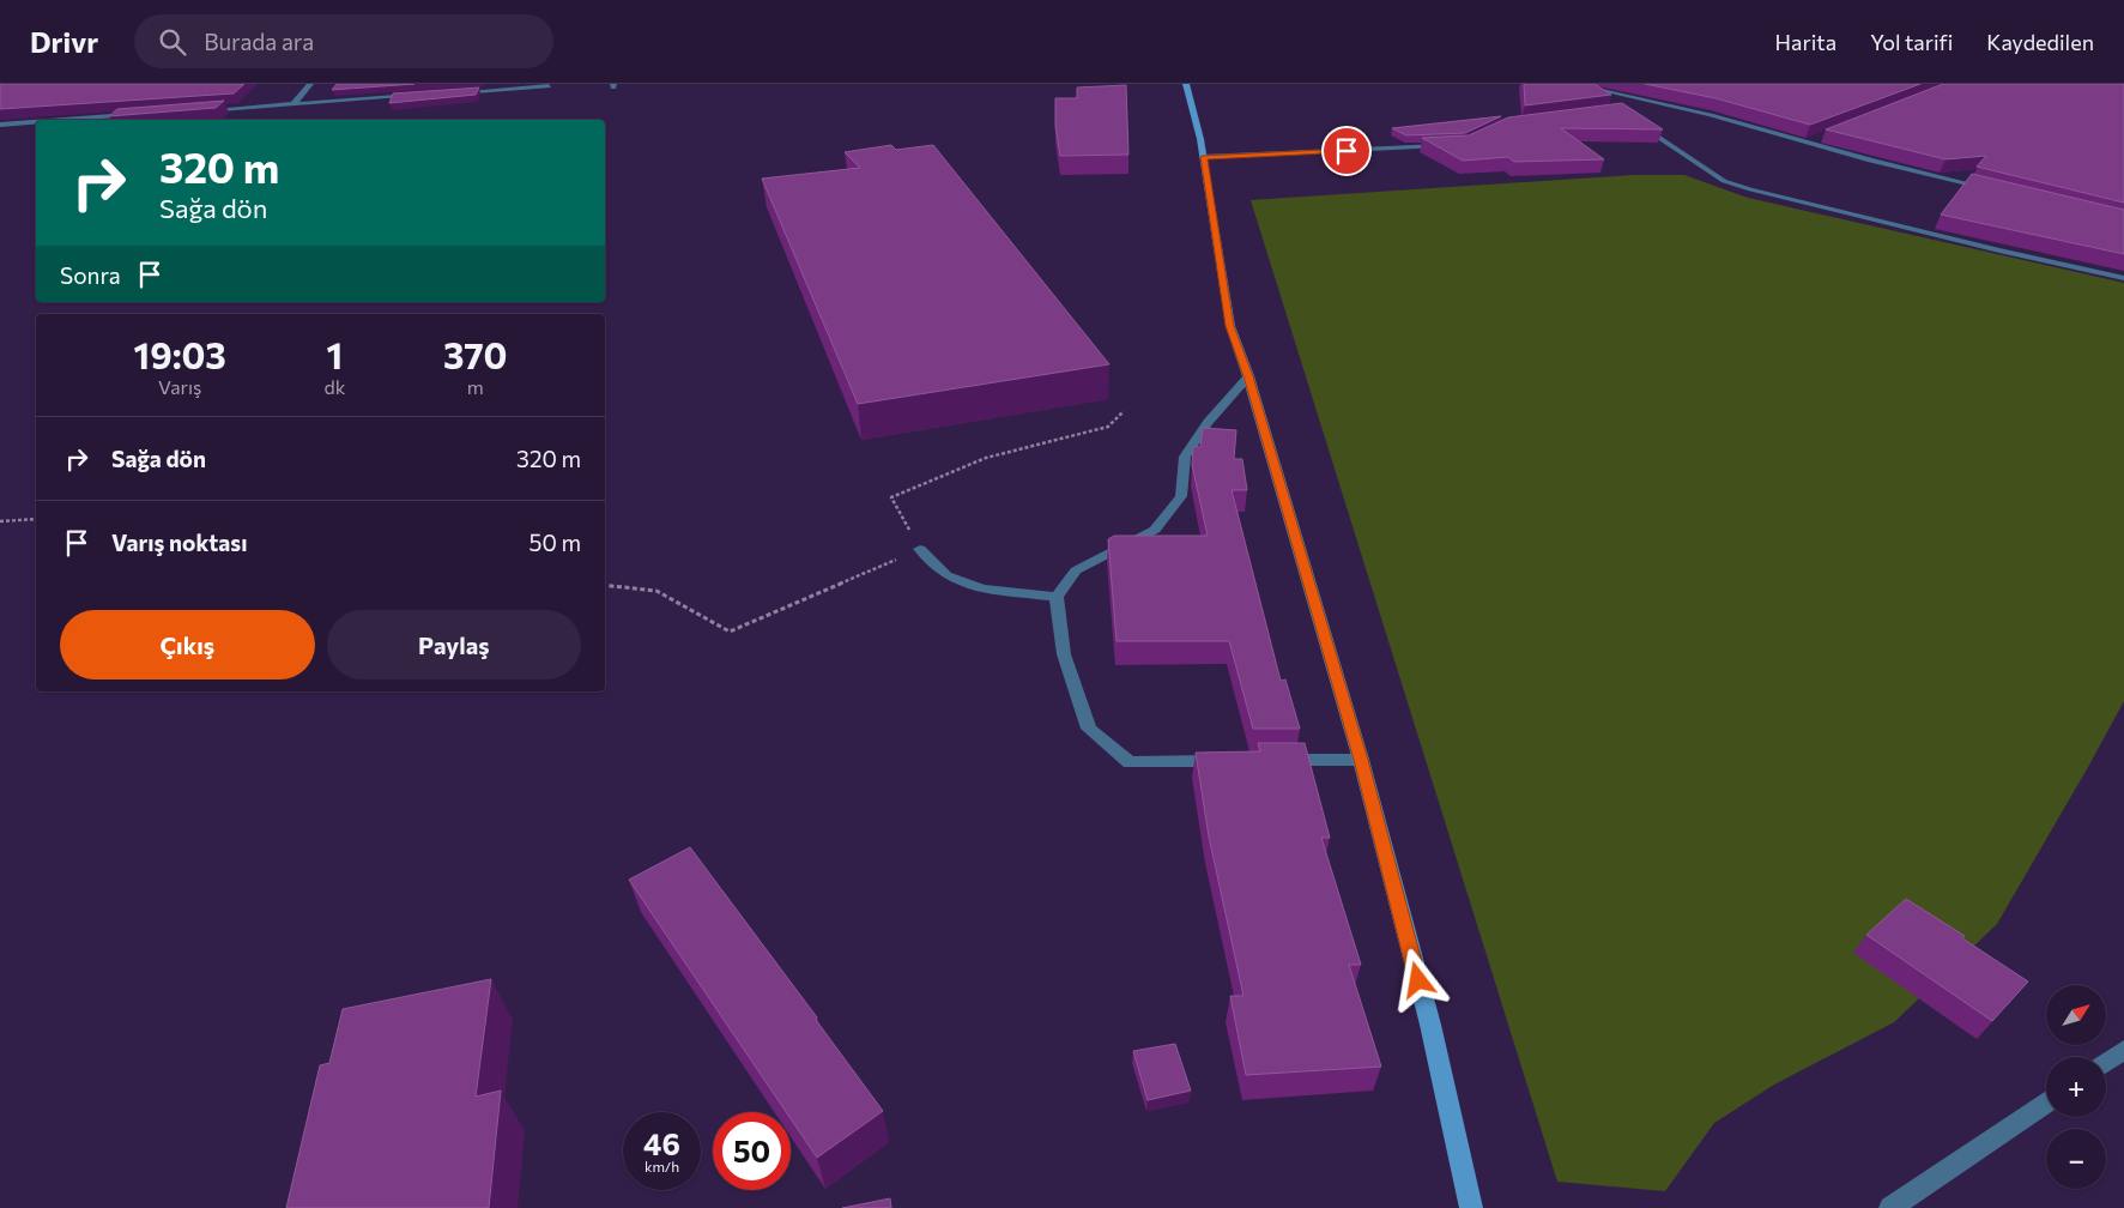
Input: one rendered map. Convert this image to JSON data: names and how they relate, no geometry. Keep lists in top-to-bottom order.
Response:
{
  "north": "top right",
  "page": {
    "header": "Drivr",
    "search": "Burada ara",
    "nav": ["Harita", "Yol tarifi", "Kaydedilen"],
    "turn": ["320 m", "Sağa dön"],
    "then": "Sonra",
    "eta": [
      "19:03",
      "Varış",
      "1",
      "dk",
      "370",
      "m"
    ],
    "list": [
      {
        "name": "Sağa dön",
        "value": "320 m"
      },
      {
        "name": "Varış noktası",
        "value": "50 m"
      }
    ],
    "buttons": ["Çıkış", "Paylaş"],
    "map_buttons": ["+", "−"],
    "speed": "46 km/h",
    "limit": "50"
  }
}
